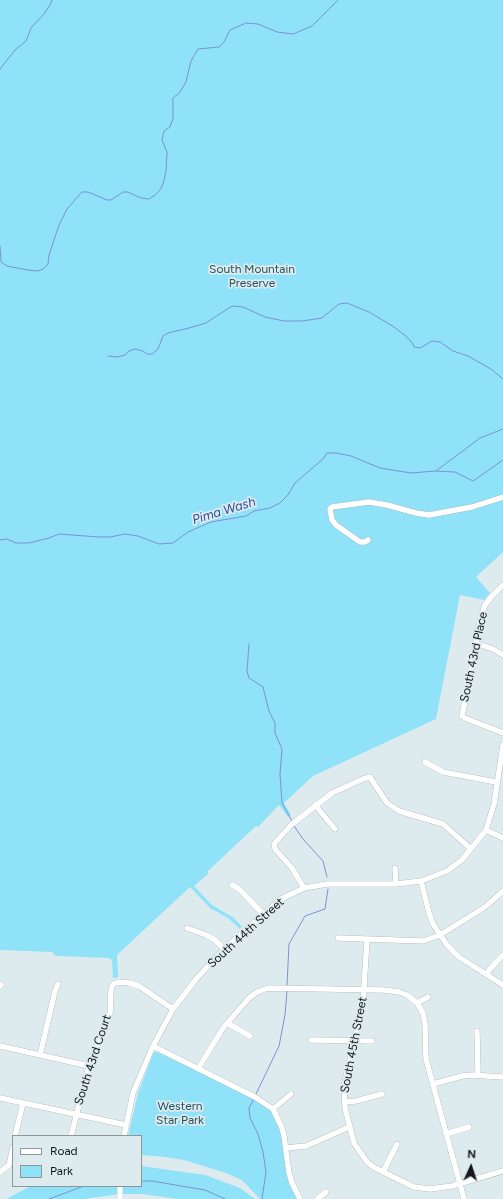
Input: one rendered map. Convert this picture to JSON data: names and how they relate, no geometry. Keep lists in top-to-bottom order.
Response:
{
  "streets": {
    "street": [
      "South 43rd Place",
      "South 44th Street",
      "South 45th Street",
      "South 43rd Court"
    ]
  },
  "crossings": [
    ["South 44th Street", "South 43rd Court"]
  ],
  "water": ["Pima Wash"],
  "parks": ["South Mountain Preserve", "Western Star Park"],
  "legend": ["Road", "Park"],
  "north": "top"
}
